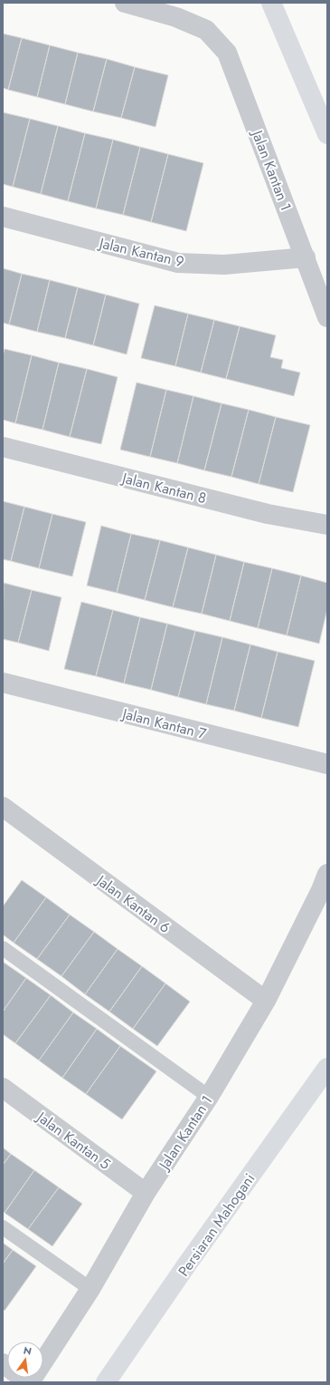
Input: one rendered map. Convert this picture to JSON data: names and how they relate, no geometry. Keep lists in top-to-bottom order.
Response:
{
  "streets": {
    "main road": ["Persiaran Mahogani"],
    "street": [
      "Jalan Kantan 1",
      "Jalan Kantan 9",
      "Jalan Kantan 8",
      "Jalan Kantan 7",
      "Jalan Kantan 6",
      "Jalan Kantan 5"
    ]
  },
  "crossings": [
    ["Jalan Kantan 1", "Jalan Kantan 9"],
    ["Jalan Kantan 1", "Jalan Kantan 6"],
    ["Jalan Kantan 1", "Jalan Kantan 5"]
  ],
  "north": "top"
}
